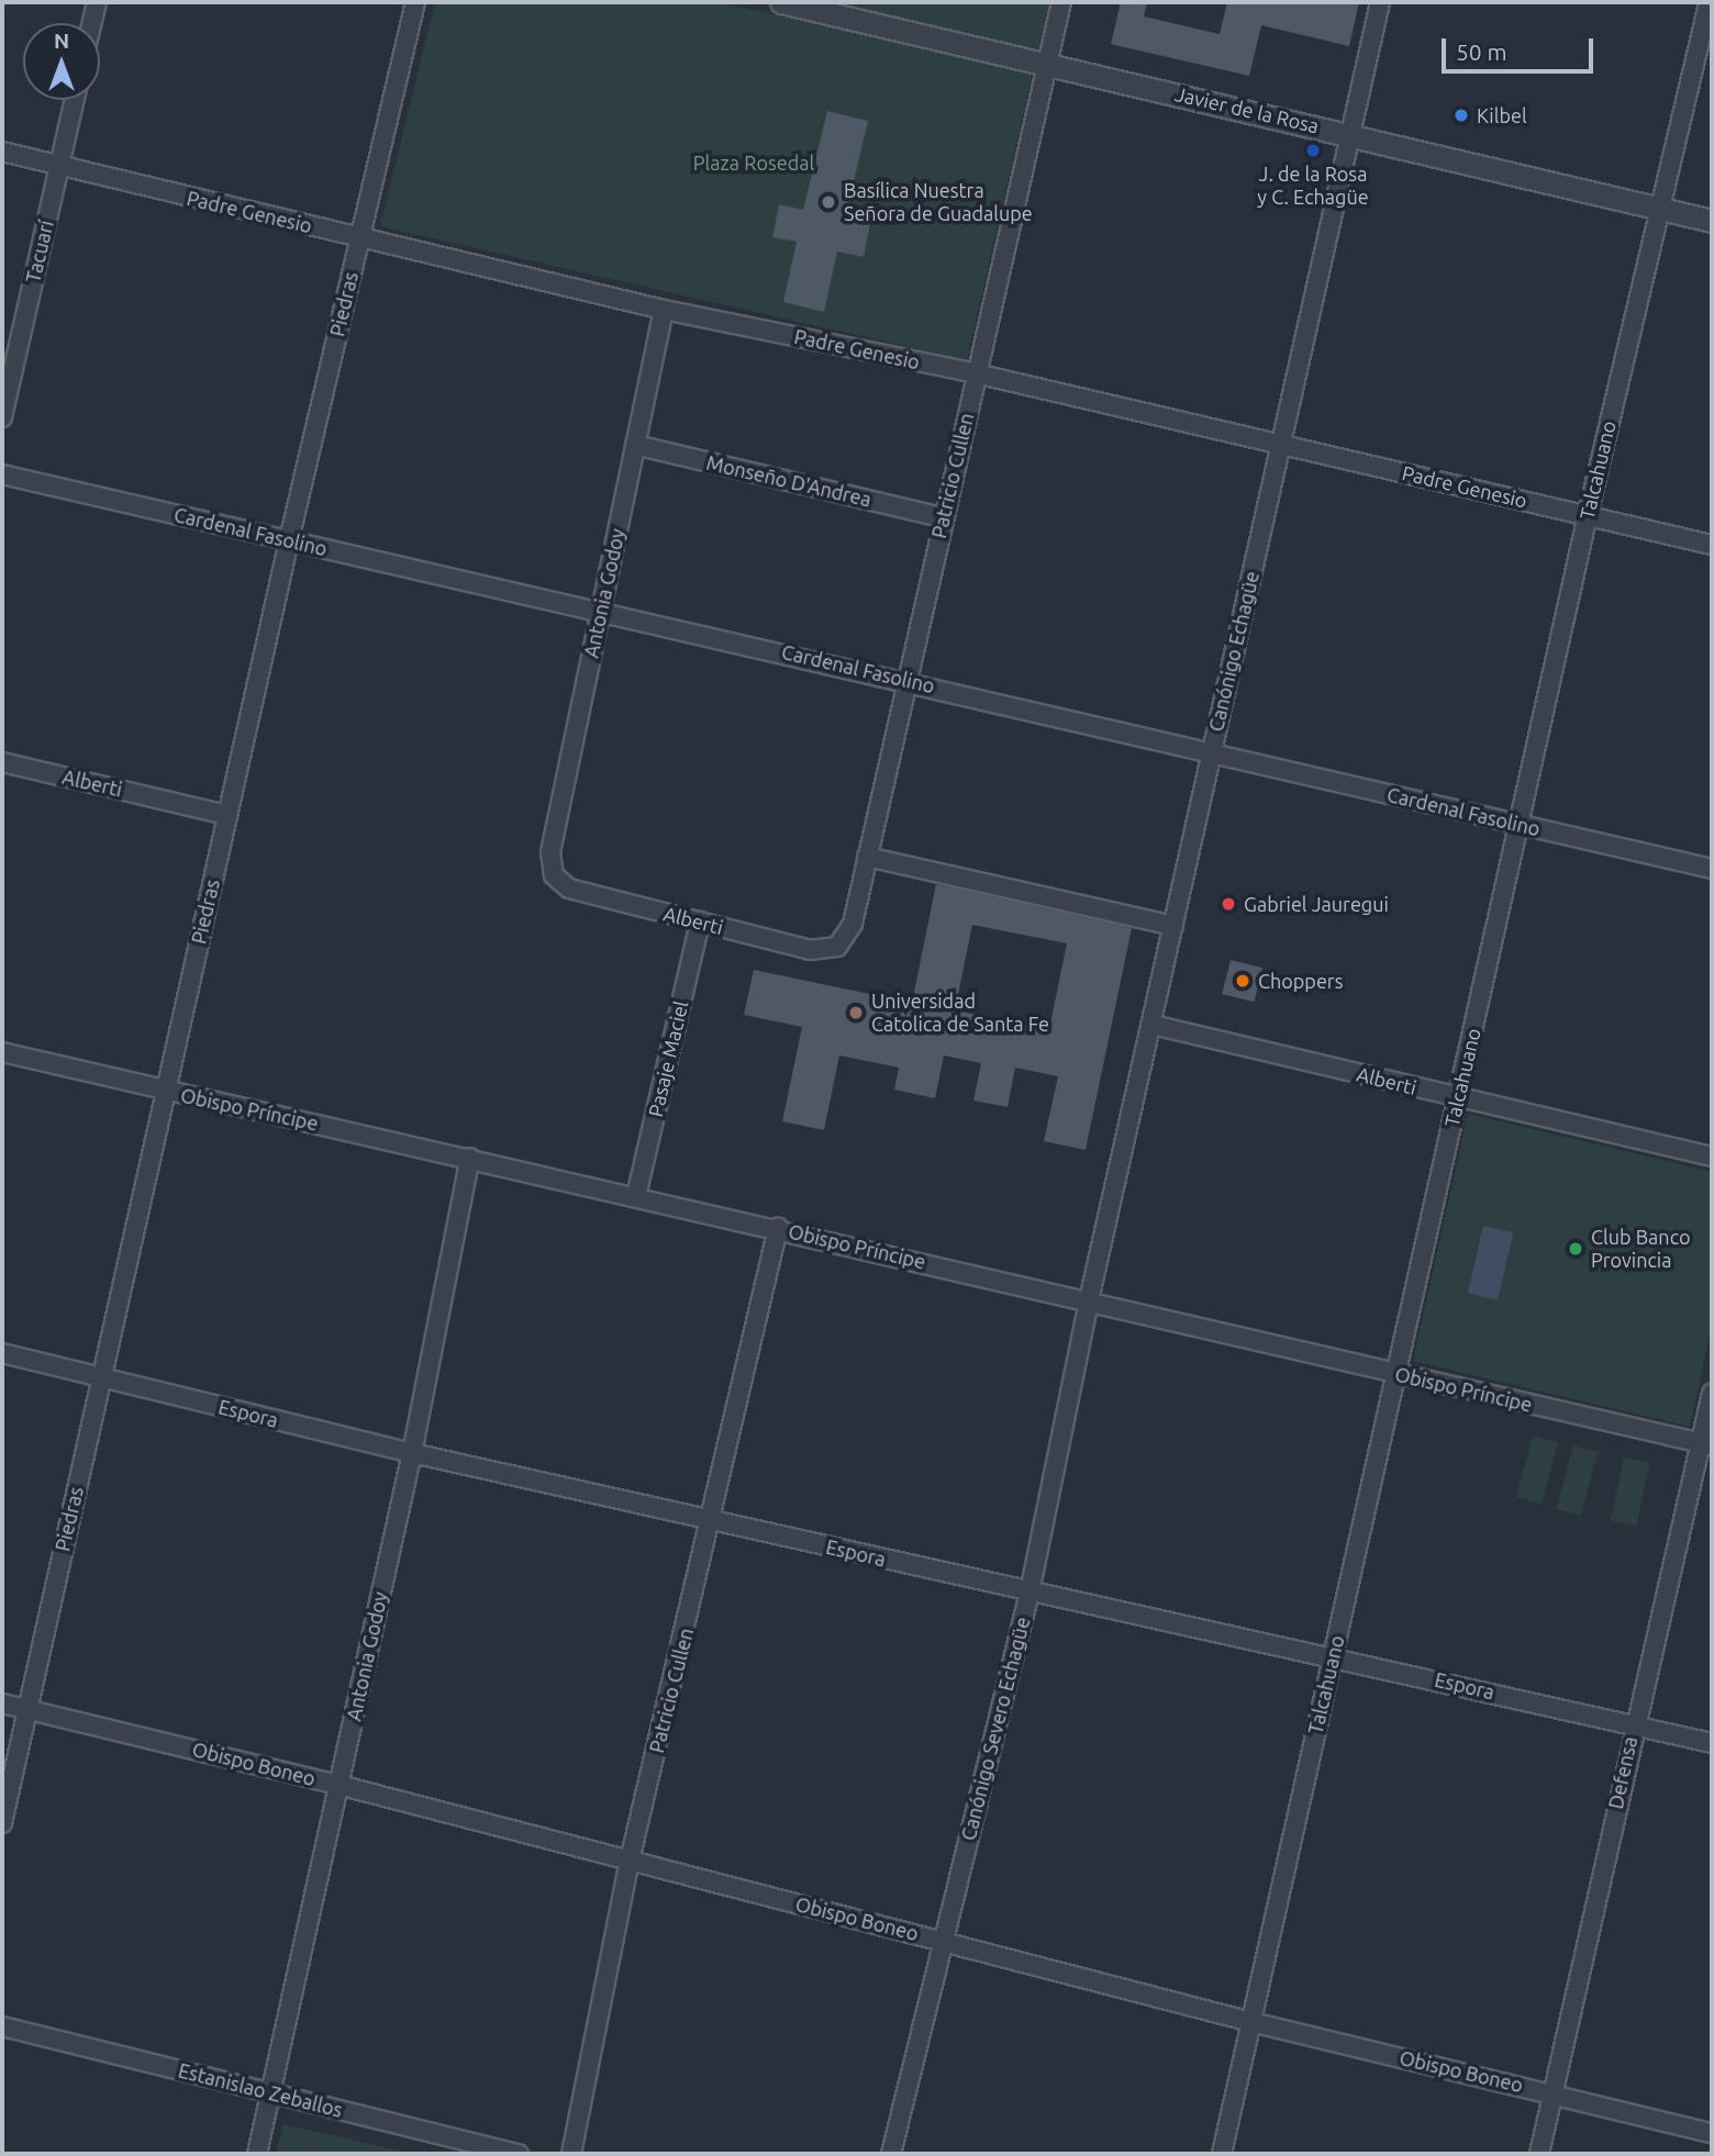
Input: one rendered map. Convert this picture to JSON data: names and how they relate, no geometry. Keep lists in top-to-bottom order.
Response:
{
  "streets": {
    "street": [
      "Javier de la Rosa",
      "Padre Genesio",
      "Tacuarí",
      "Piedras",
      "Talcahuano",
      "Patricio Cullen",
      "Monseño D'Andrea",
      "Cardenal Fasolino",
      "Antonia Godoy",
      "Canónigo Echagüe",
      "Alberti",
      "Pasaje Maciel",
      "Obispo Príncipe",
      "Espora",
      "Canónigo Severo Echagüe",
      "Obispo Boneo",
      "Defensa",
      "Estanislao Zeballos"
    ]
  },
  "crossings": [
    ["Javier de la Rosa", "Talcahuano"],
    ["Javier de la Rosa", "Patricio Cullen"],
    ["Javier de la Rosa", "Canónigo Echagüe"],
    ["Padre Genesio", "Tacuarí"],
    ["Padre Genesio", "Piedras"],
    ["Padre Genesio", "Talcahuano"],
    ["Padre Genesio", "Patricio Cullen"],
    ["Padre Genesio", "Antonia Godoy"],
    ["Padre Genesio", "Canónigo Echagüe"],
    ["Piedras", "Cardenal Fasolino"],
    ["Piedras", "Alberti"],
    ["Piedras", "Obispo Príncipe"],
    ["Piedras", "Espora"],
    ["Piedras", "Obispo Boneo"],
    ["Talcahuano", "Cardenal Fasolino"],
    ["Talcahuano", "Alberti"],
    ["Talcahuano", "Obispo Príncipe"],
    ["Talcahuano", "Espora"],
    ["Talcahuano", "Obispo Boneo"],
    ["Patricio Cullen", "Monseño D'Andrea"],
    ["Patricio Cullen", "Cardenal Fasolino"],
    ["Patricio Cullen", "Alberti"],
    ["Patricio Cullen", "Obispo Príncipe"],
    ["Patricio Cullen", "Espora"],
    ["Patricio Cullen", "Obispo Boneo"],
    ["Monseño D'Andrea", "Antonia Godoy"],
    ["Cardenal Fasolino", "Antonia Godoy"],
    ["Cardenal Fasolino", "Canónigo Echagüe"],
    ["Antonia Godoy", "Alberti"],
    ["Antonia Godoy", "Obispo Príncipe"],
    ["Antonia Godoy", "Espora"],
    ["Antonia Godoy", "Obispo Boneo"],
    ["Antonia Godoy", "Estanislao Zeballos"],
    ["Canónigo Echagüe", "Alberti"],
    ["Canónigo Echagüe", "Obispo Príncipe"],
    ["Canónigo Echagüe", "Canónigo Severo Echagüe"],
    ["Alberti", "Pasaje Maciel"],
    ["Pasaje Maciel", "Obispo Príncipe"],
    ["Obispo Príncipe", "Canónigo Severo Echagüe"],
    ["Obispo Príncipe", "Defensa"],
    ["Espora", "Canónigo Severo Echagüe"],
    ["Espora", "Defensa"],
    ["Canónigo Severo Echagüe", "Obispo Boneo"],
    ["Obispo Boneo", "Defensa"]
  ],
  "parks": ["Plaza Rosedal"],
  "places": [
    "Kilbel",
    "J. de la Rosa y C. Echagüe",
    "Basílica Nuestra Señora de Guadalupe",
    "Gabriel Jauregui",
    "Choppers",
    "Universidad Catolica de Santa Fe",
    "Club Banco Provincia"
  ],
  "scale_bar": "50 m",
  "north": "top"
}
